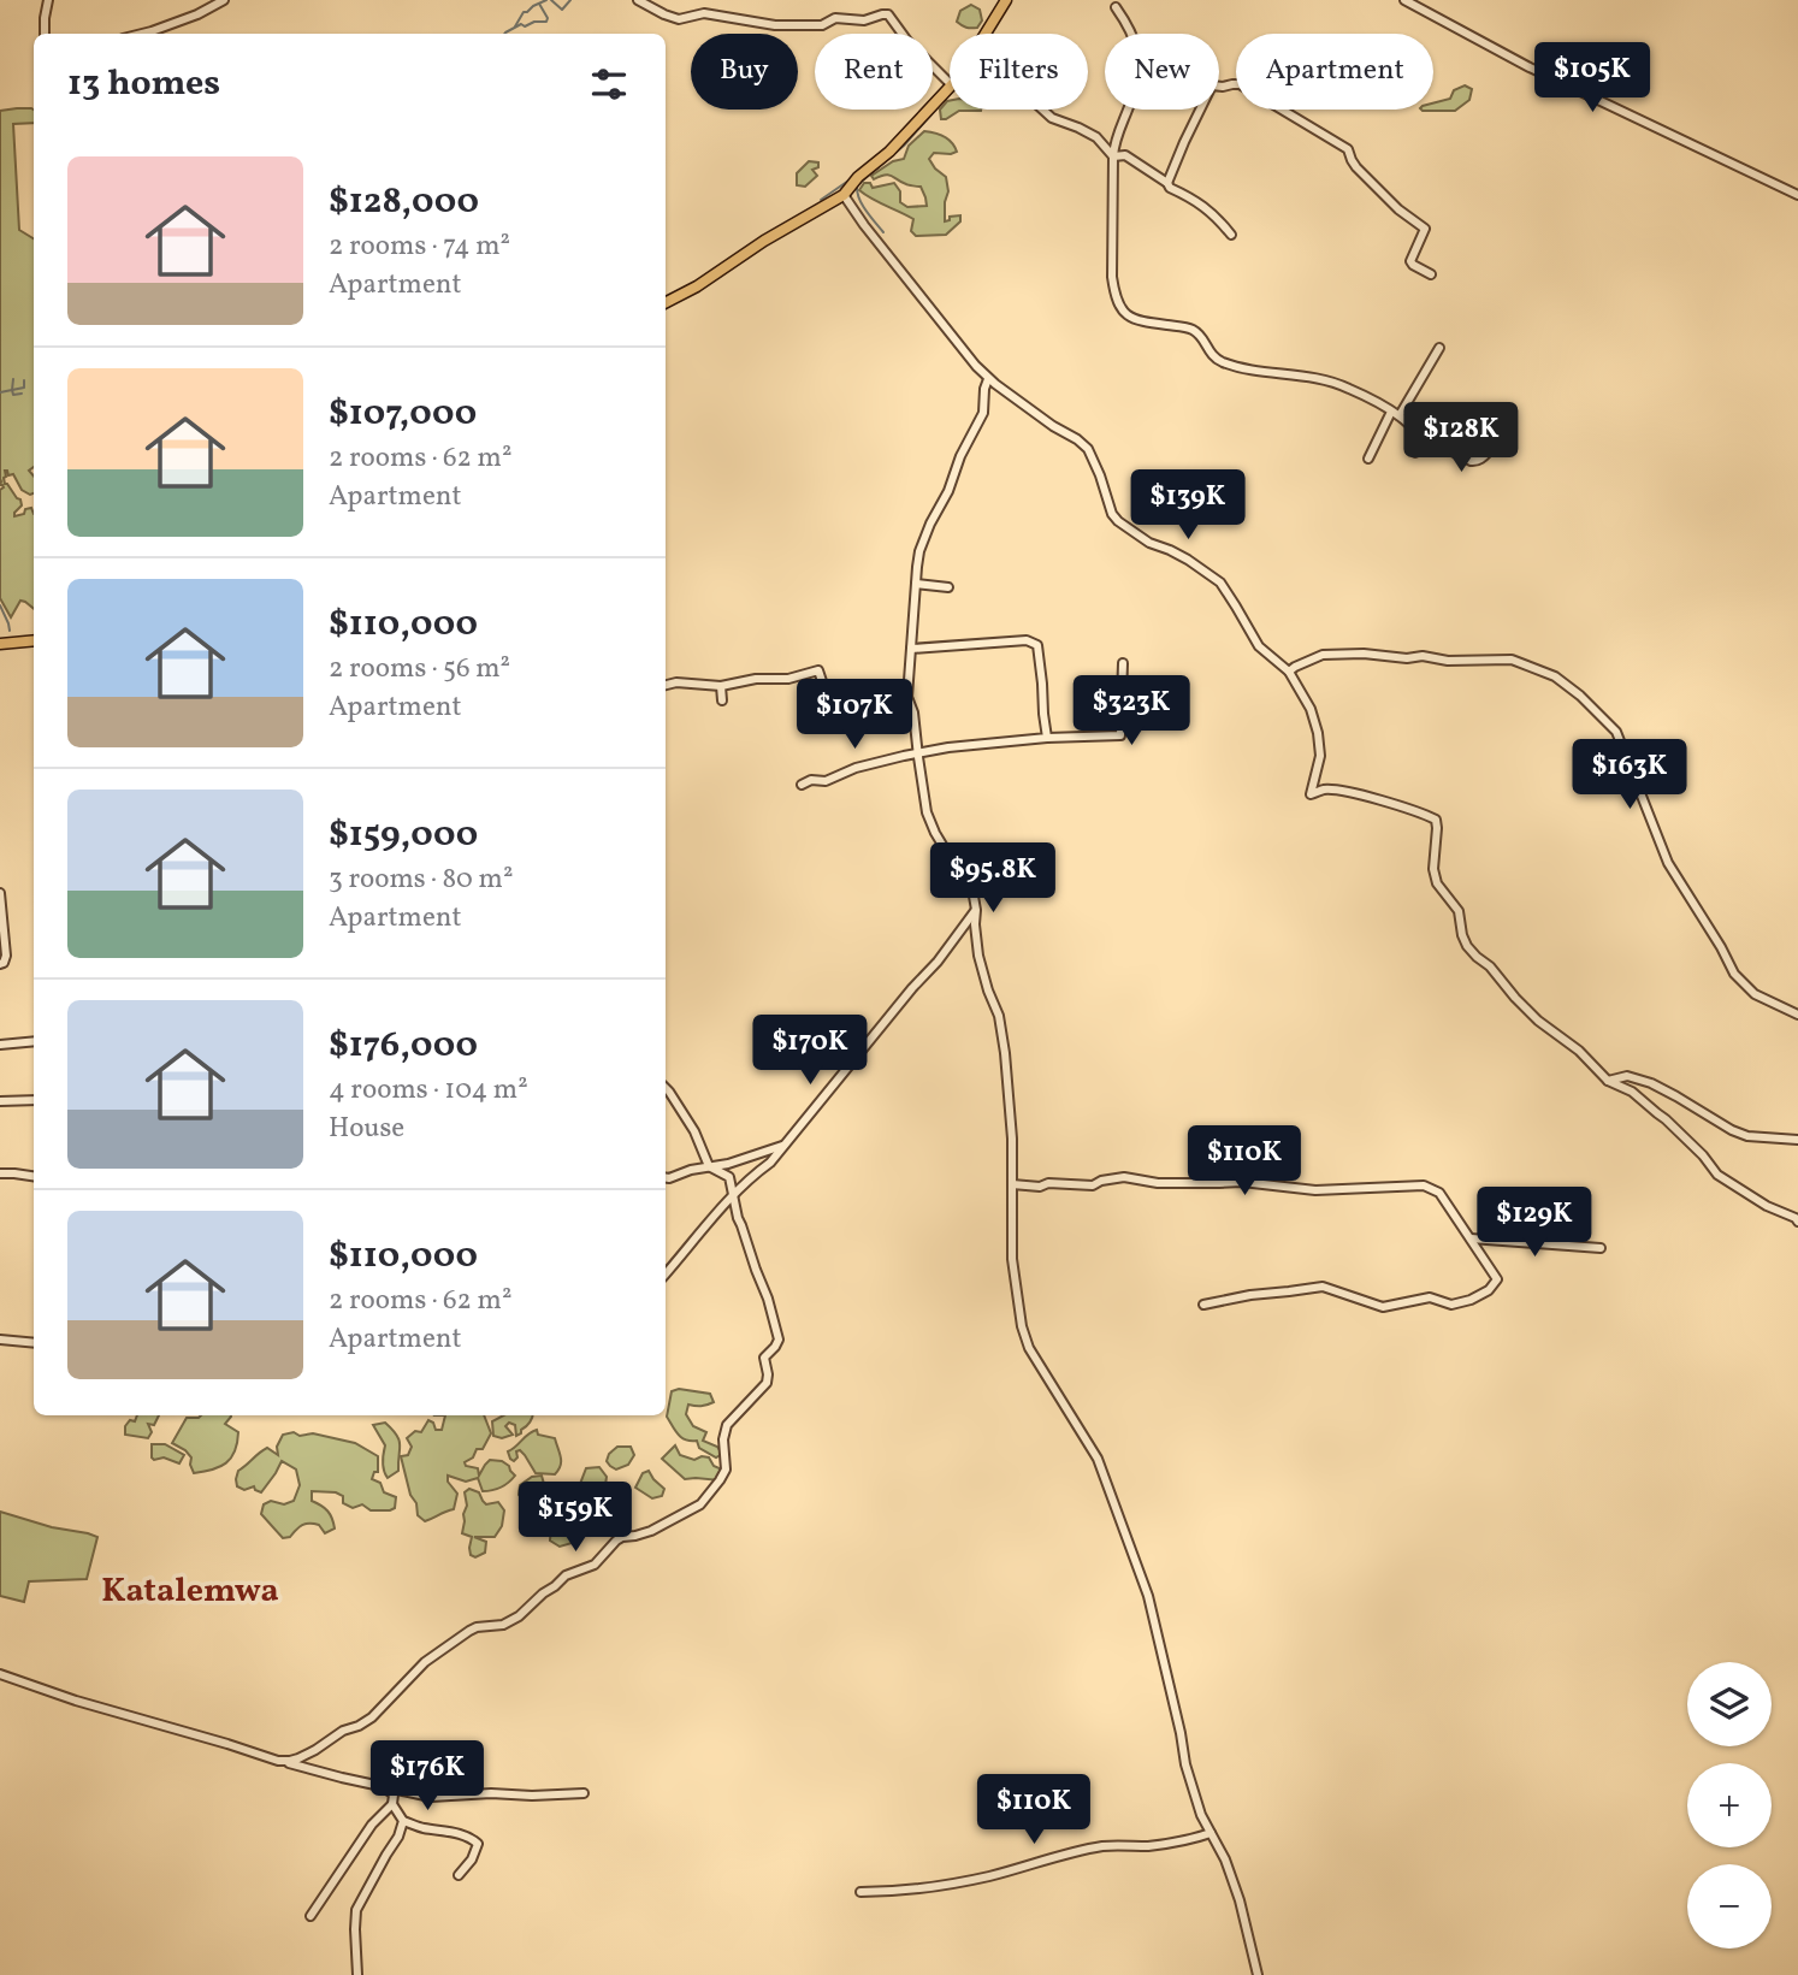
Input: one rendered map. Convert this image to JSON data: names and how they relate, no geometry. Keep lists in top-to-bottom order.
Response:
{
  "districts": ["Katalemwa"],
  "page": {
    "chip": [
      "Buy",
      "Rent",
      "Filters",
      "New",
      "Apartment"
    ],
    "heading": "13 homes",
    "price": [
      "$105K",
      "$128K",
      "$139K",
      "$323K",
      "$107K",
      "$163K",
      "$95.8K",
      "$170K",
      "$110K",
      "$129K",
      "$159K",
      "$176K",
      "$110K"
    ],
    "list": [
      {
        "name": "$128,000",
        "note": "2 rooms · 74 m² · Apartment"
      },
      {
        "name": "$107,000",
        "note": "2 rooms · 62 m² · Apartment"
      },
      {
        "name": "$110,000",
        "note": "2 rooms · 56 m² · Apartment"
      },
      {
        "name": "$159,000",
        "note": "3 rooms · 80 m² · Apartment"
      },
      {
        "name": "$176,000",
        "note": "4 rooms · 104 m² · House"
      },
      {
        "name": "$110,000",
        "note": "2 rooms · 62 m² · Apartment"
      }
    ],
    "map_buttons": ["+", "−"]
  }
}
